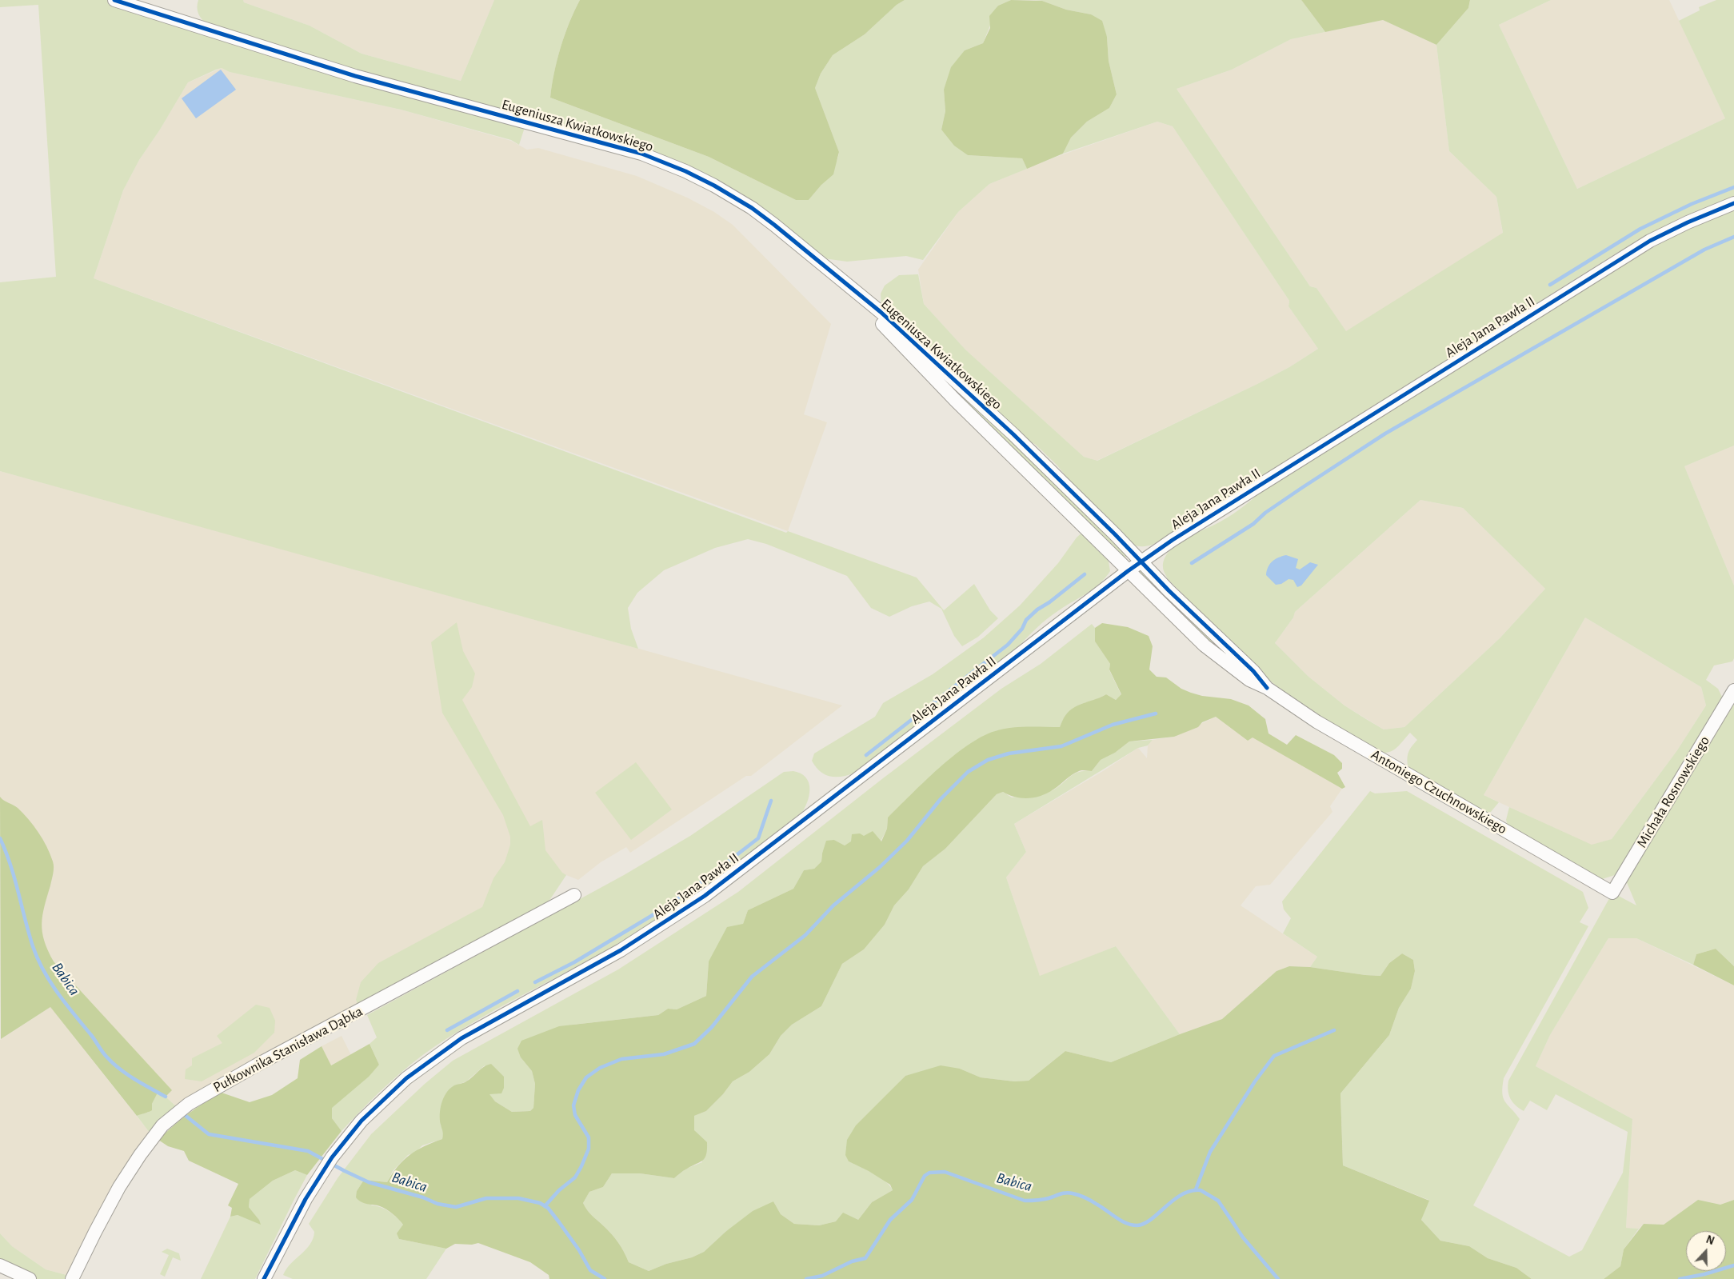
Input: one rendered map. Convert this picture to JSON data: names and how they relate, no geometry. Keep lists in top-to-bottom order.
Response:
{
  "streets": {
    "street": [
      "Eugeniusza Kwiatkowskiego",
      "Aleja Jana Pawła II",
      "Antoniego Czuchnowskiego",
      "Michała Rosnowskiego",
      "Pułkownika Stanisława Dąbka"
    ]
  },
  "crossings": [
    ["Eugeniusza Kwiatkowskiego", "Aleja Jana Pawła II"],
    ["Eugeniusza Kwiatkowskiego", "Antoniego Czuchnowskiego"],
    ["Aleja Jana Pawła II", "Antoniego Czuchnowskiego"],
    ["Antoniego Czuchnowskiego", "Michała Rosnowskiego"]
  ],
  "water": ["Babica"],
  "north": "top"
}
